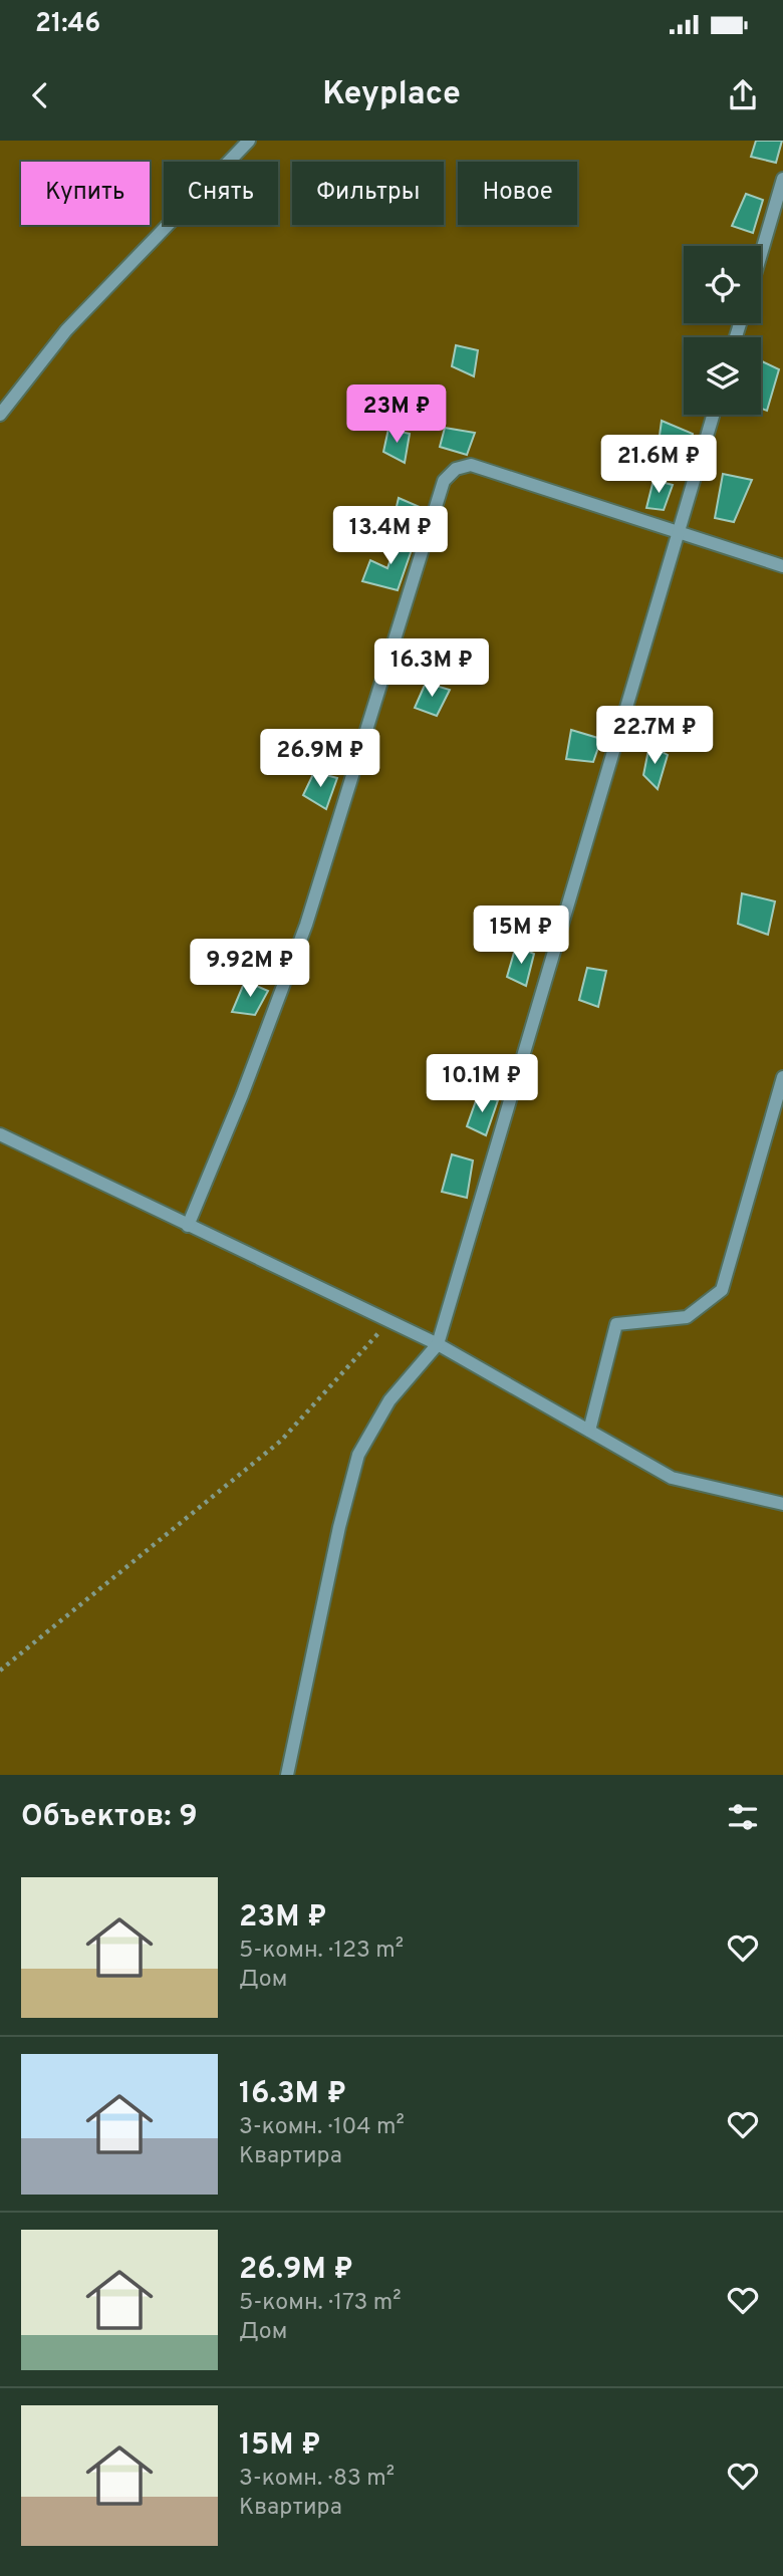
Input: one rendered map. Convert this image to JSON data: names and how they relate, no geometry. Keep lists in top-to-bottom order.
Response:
{
  "page": {
    "status": "21:46",
    "header": "Keyplace",
    "chip": [
      "Купить",
      "Снять",
      "Фильтры",
      "Новое"
    ],
    "price": [
      "23M ₽",
      "21.6M ₽",
      "13.4M ₽",
      "16.3M ₽",
      "22.7M ₽",
      "26.9M ₽",
      "15M ₽",
      "9.92M ₽",
      "10.1M ₽"
    ],
    "heading": "Объектов: 9",
    "list": [
      {
        "name": "23M ₽",
        "note": "5-комн. · 123 m² · Дом"
      },
      {
        "name": "16.3M ₽",
        "note": "3-комн. · 104 m² · Квартира"
      },
      {
        "name": "26.9M ₽",
        "note": "5-комн. · 173 m² · Дом"
      },
      {
        "name": "15M ₽",
        "note": "3-комн. · 83 m² · Квартира"
      }
    ]
  }
}
